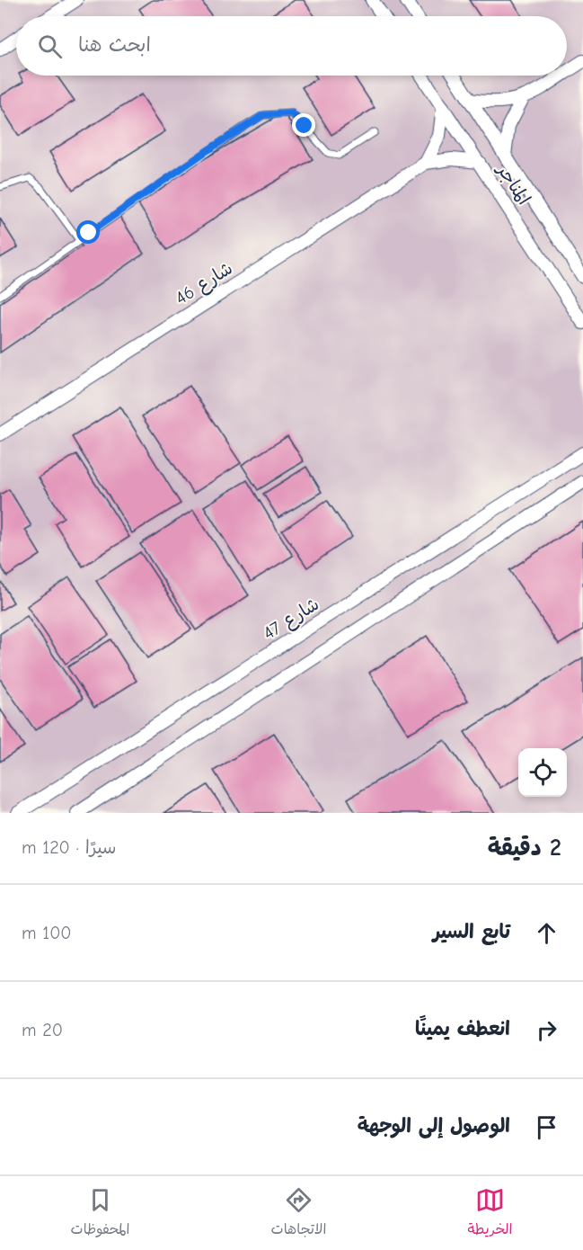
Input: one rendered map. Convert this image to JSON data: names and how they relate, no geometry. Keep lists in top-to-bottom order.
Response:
{
  "streets": {
    "street": ["المناجر", "شارع 46", "شارع 47"]
  },
  "crossings": [
    ["المناجر", "شارع 46"]
  ],
  "page": {
    "search": "ابحث هنا",
    "heading": ["2 دقيقة", "سيرًا · 120 m"],
    "list": [
      ["تابع السير", "100 m"],
      ["انعطف يمينًا", "20 m"],
      "الوصول إلى الوجهة"
    ],
    "nav": ["الخريطة", "الاتجاهات", "المحفوظات"]
  }
}
